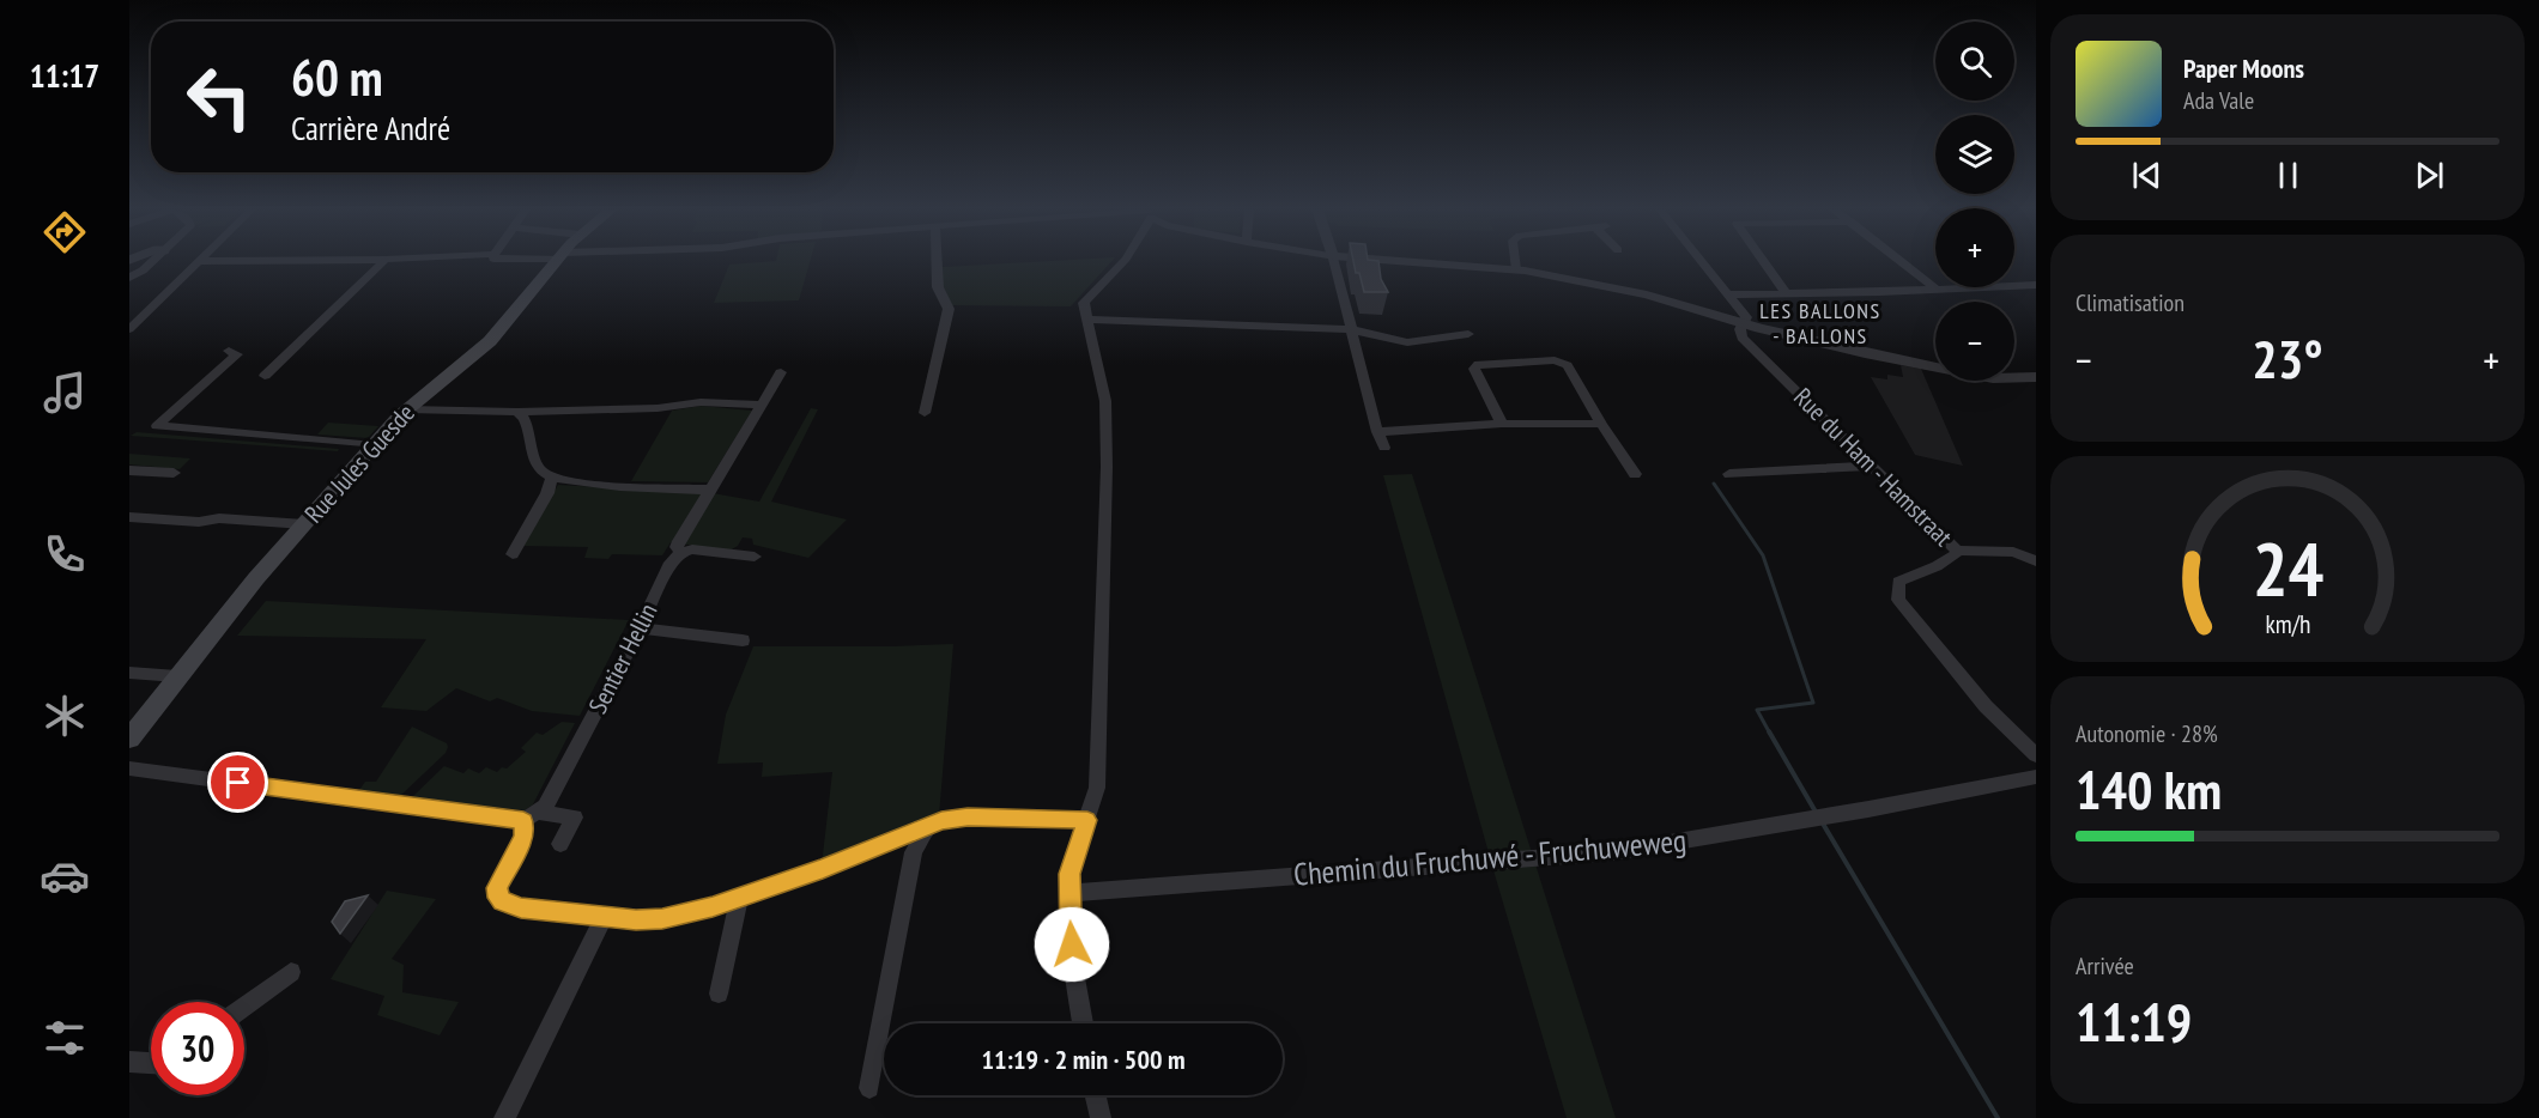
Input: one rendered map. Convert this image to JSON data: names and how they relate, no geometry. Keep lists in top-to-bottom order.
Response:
{
  "streets": {
    "main road": ["Rue Jules Guesde"],
    "street": ["Rue du Ham - Hamstraat", "Sentier Hellin", "Chemin du Fruchuwé - Fruchuweweg"]
  },
  "districts": ["LES BALLONS - BALLONS"],
  "page": {
    "tabs": "11:17",
    "map_buttons": ["+", "−"],
    "turn": ["60 m", "Carrière André"],
    "song": ["Paper Moons", "Ada Vale"],
    "tile": [
      "Climatisation",
      ["Autonomie · 28%", "140 km"],
      ["Arrivée", "11:19"]
    ],
    "heat": ["−", "23°", "+"],
    "limit": "30",
    "trip": "11:19 · 2 min · 500 m",
    "gauge": ["24", "km/h"]
  }
}
